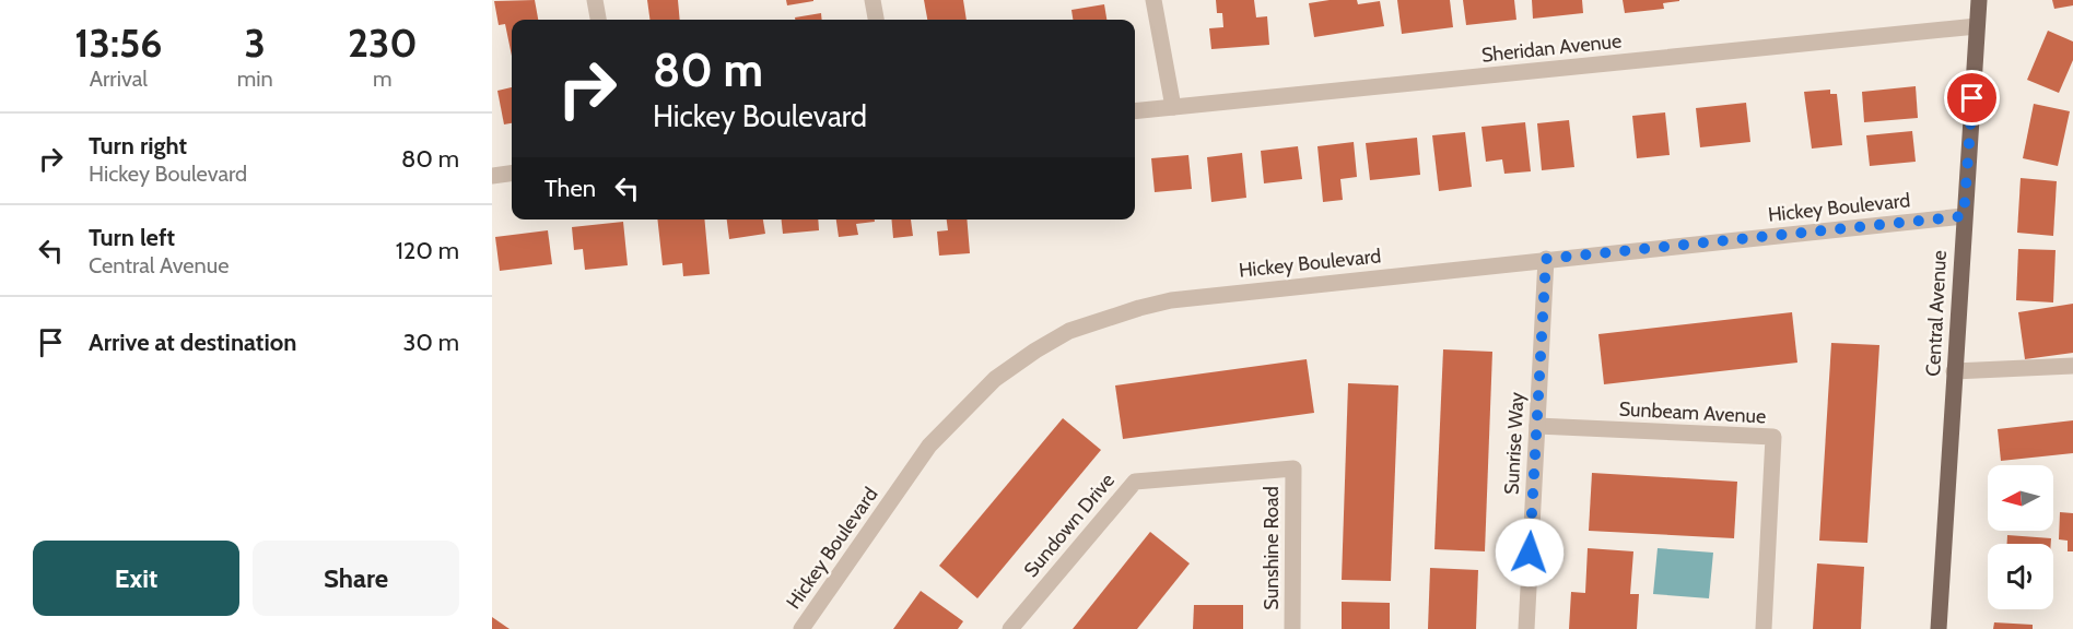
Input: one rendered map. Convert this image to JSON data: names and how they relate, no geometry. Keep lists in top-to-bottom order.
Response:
{
  "streets": {
    "main road": ["Central Avenue"],
    "street": [
      "Sheridan Avenue",
      "Hickey Boulevard",
      "Sunbeam Avenue",
      "Sunrise Way",
      "Sundown Drive",
      "Sunshine Road"
    ]
  },
  "crossings": [
    ["Sheridan Avenue", "Central Avenue"],
    ["Hickey Boulevard", "Central Avenue"],
    ["Hickey Boulevard", "Sunrise Way"],
    ["Sunbeam Avenue", "Sunrise Way"],
    ["Sundown Drive", "Sunshine Road"]
  ],
  "north": "left",
  "page": {
    "eta": [
      "13:56",
      "Arrival",
      "3",
      "min",
      "230",
      "m"
    ],
    "turn": ["80 m", "Hickey Boulevard"],
    "list": [
      {
        "name": "Turn right",
        "note": "Hickey Boulevard",
        "value": "80 m"
      },
      {
        "name": "Turn left",
        "note": "Central Avenue",
        "value": "120 m"
      },
      {
        "name": "Arrive at destination",
        "value": "30 m"
      }
    ],
    "then": "Then",
    "buttons": ["Exit", "Share"]
  }
}
